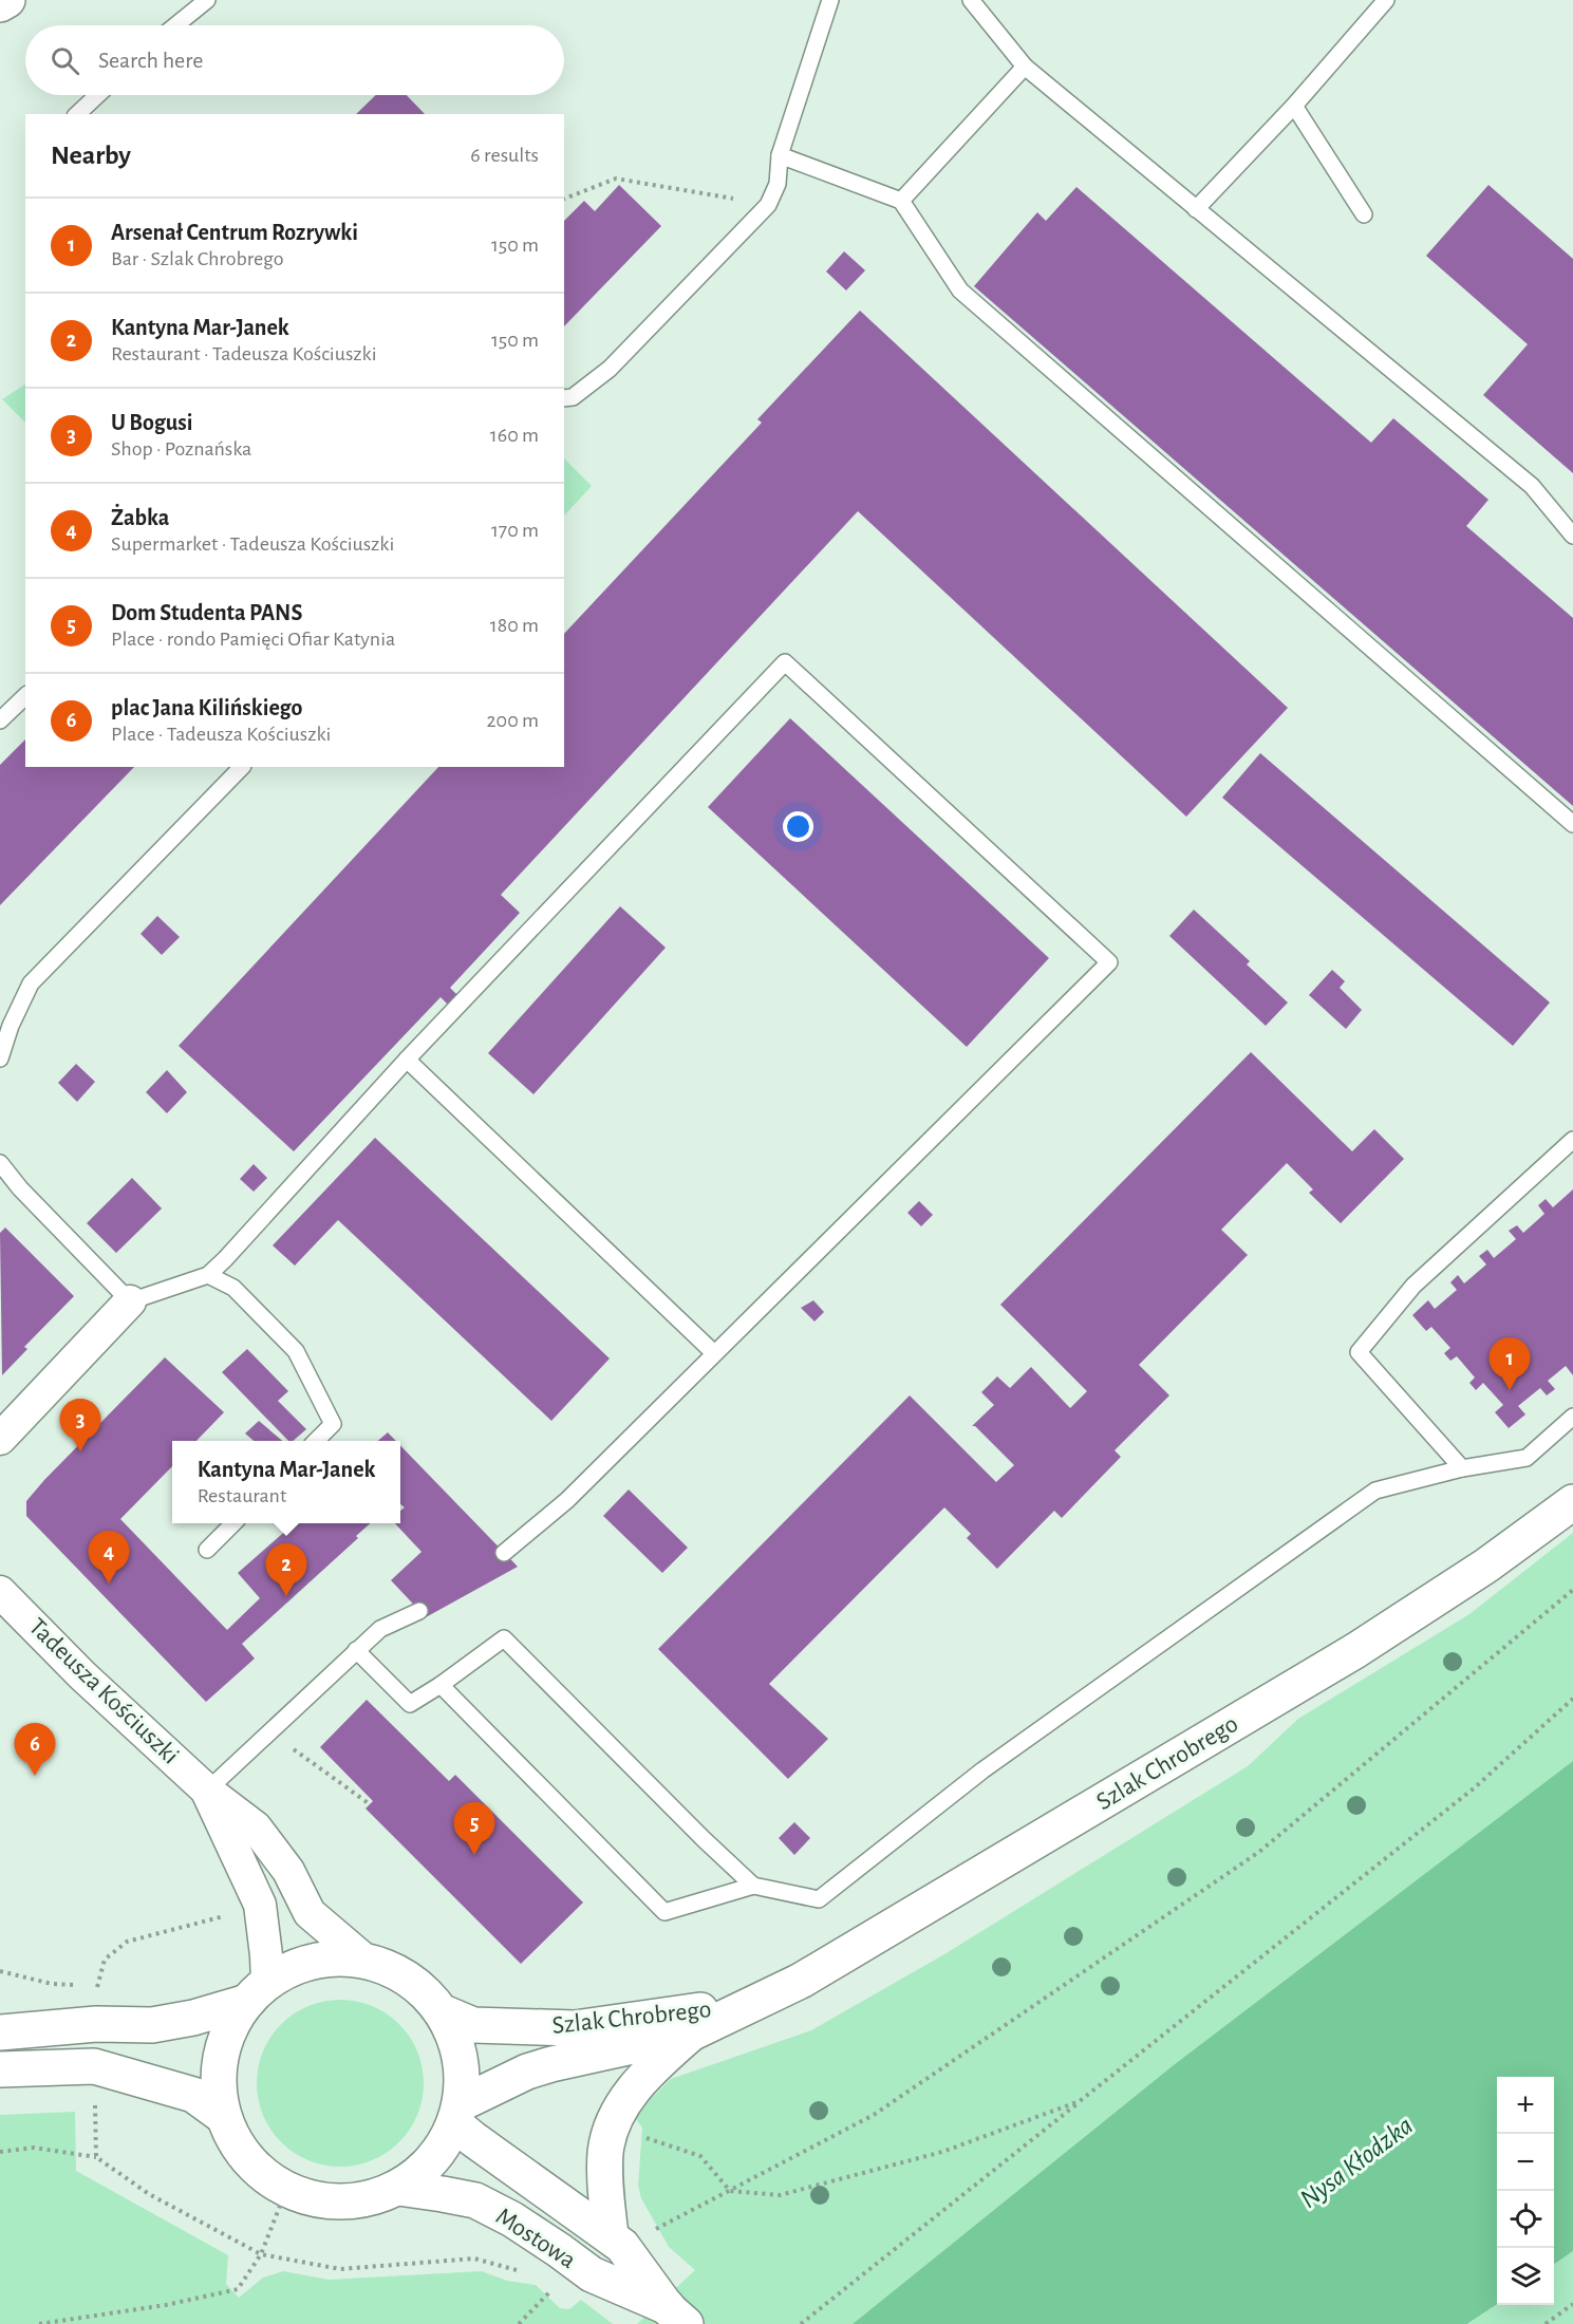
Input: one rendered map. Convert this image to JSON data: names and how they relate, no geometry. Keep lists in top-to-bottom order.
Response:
{
  "streets": {
    "main road": ["Szlak Chrobrego", "Mostowa"],
    "street": ["Tadeusza Kościuszki"]
  },
  "crossings": [
    ["Szlak Chrobrego", "Mostowa"]
  ],
  "water": ["Nysa Kłodzka"],
  "page": {
    "search": "Search here",
    "heading": ["Nearby", "6 results"],
    "list": [
      {
        "mark": "1",
        "name": "Arsenał Centrum Rozrywki",
        "note": "Bar · Szlak Chrobrego",
        "value": "150 m"
      },
      {
        "mark": "2",
        "name": "Kantyna Mar-Janek",
        "note": "Restaurant · Tadeusza Kościuszki",
        "value": "150 m"
      },
      {
        "mark": "3",
        "name": "U Bogusi",
        "note": "Shop · Poznańska",
        "value": "160 m"
      },
      {
        "mark": "4",
        "name": "Żabka",
        "note": "Supermarket · Tadeusza Kościuszki",
        "value": "170 m"
      },
      {
        "mark": "5",
        "name": "Dom Studenta PANS",
        "note": "Place · rondo Pamięci Ofiar Katynia",
        "value": "180 m"
      },
      {
        "mark": "6",
        "name": "plac Jana Kilińskiego",
        "note": "Place · Tadeusza Kościuszki",
        "value": "200 m"
      }
    ],
    "pins": [
      "1",
      "3",
      "4",
      "2",
      "6",
      "5"
    ],
    "popup": ["Kantyna Mar-Janek", "Restaurant"],
    "map_buttons": ["+", "−"]
  }
}
